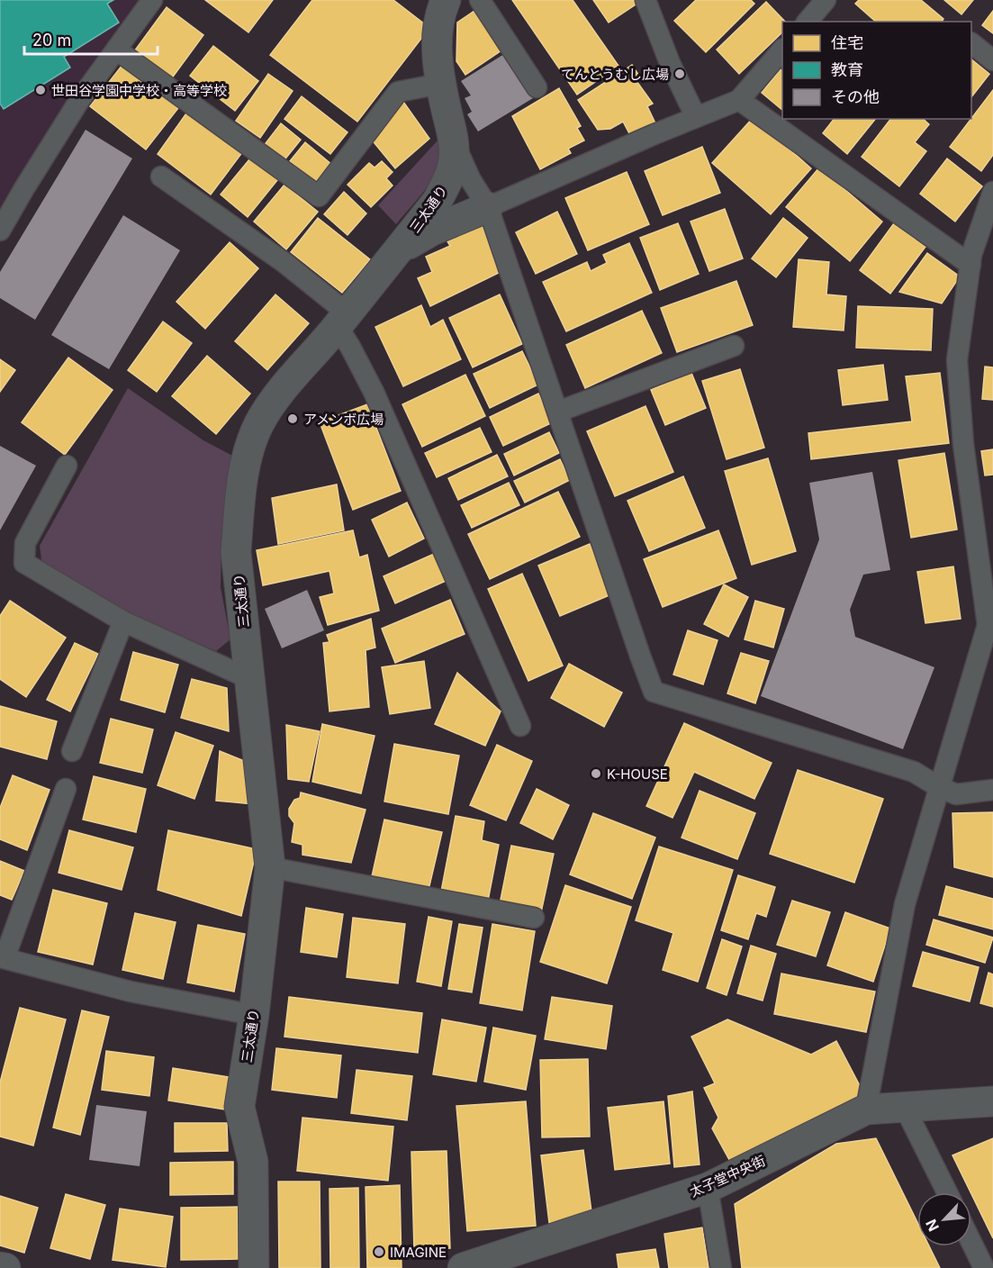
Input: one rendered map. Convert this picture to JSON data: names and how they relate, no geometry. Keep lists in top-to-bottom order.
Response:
{
  "streets": {
    "street": ["三太通り", "太子堂中央街"]
  },
  "places": [
    "てんとうむし広場",
    "世田谷学園中学校・高等学校",
    "アメンボ広場",
    "K-HOUSE",
    "IMAGINE"
  ],
  "legend": ["住宅", "教育", "その他"],
  "scale_bar": "20 m",
  "north": "bottom left"
}
